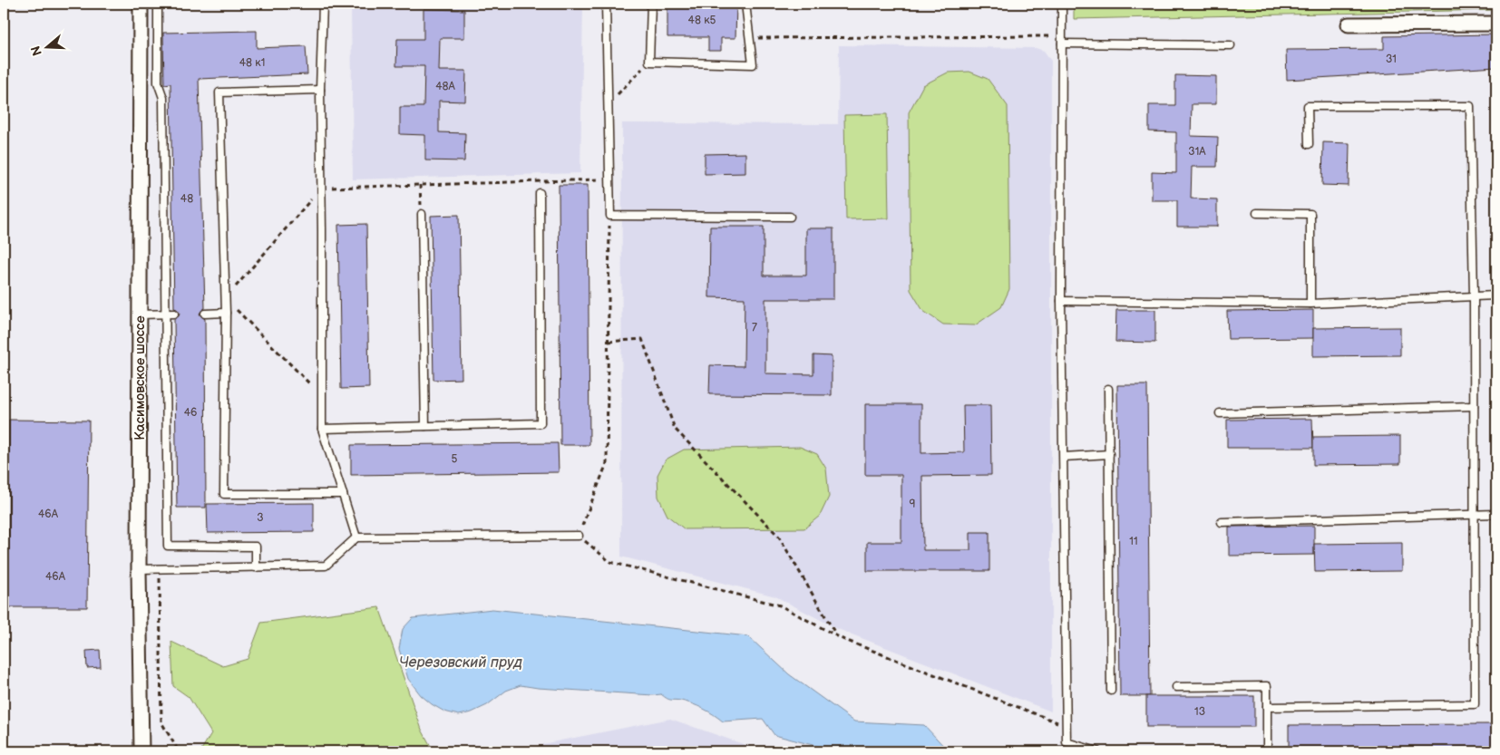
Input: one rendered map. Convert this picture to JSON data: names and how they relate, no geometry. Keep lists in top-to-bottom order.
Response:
{
  "streets": {
    "street": ["Касимовское шоссе"]
  },
  "water": ["Черезовский пруд"],
  "house_numbers": [
    "48 к5",
    "31",
    "48 к1",
    "48А",
    "31А",
    "48",
    "7",
    "46",
    "5",
    "9",
    "46А",
    "3",
    "11",
    "46А",
    "13"
  ],
  "north": "left"
}
